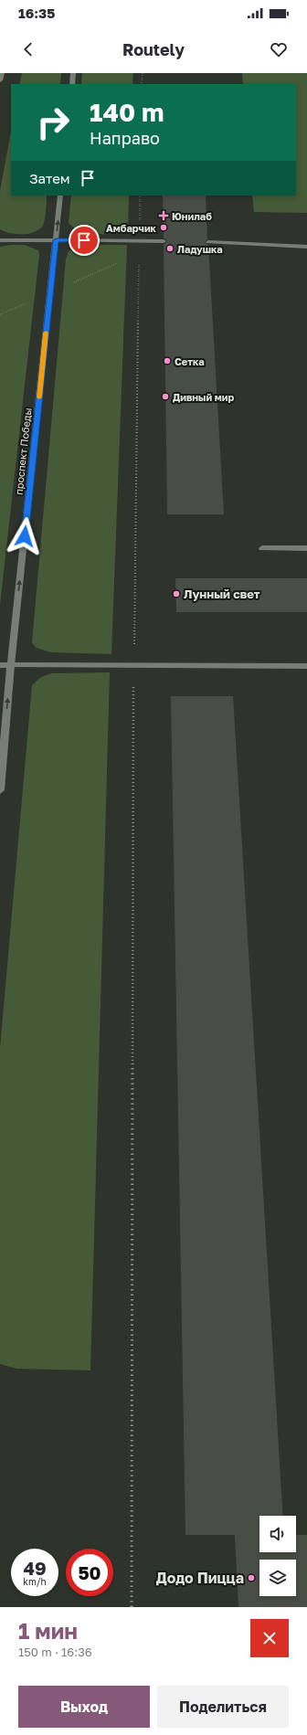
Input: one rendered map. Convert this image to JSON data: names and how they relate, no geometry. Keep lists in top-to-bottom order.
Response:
{
  "streets": {
    "main road": ["проспект Победы"]
  },
  "one_way": ["проспект Победы"],
  "places": {
    "health": ["Юнилаб"],
    "other": [
      "Амбарчик",
      "Ладушка",
      "Сетка",
      "Дивный мир",
      "Лунный свет",
      "Додо Пицца"
    ]
  },
  "page": {
    "status": "16:35",
    "header": "Routely",
    "turn": ["140 m", "Направо"],
    "then": "Затем",
    "speed": "49 km/h",
    "limit": "50",
    "heading": ["1 мин", "150 m · 16:36"],
    "buttons": ["Выход", "Поделиться"]
  }
}
